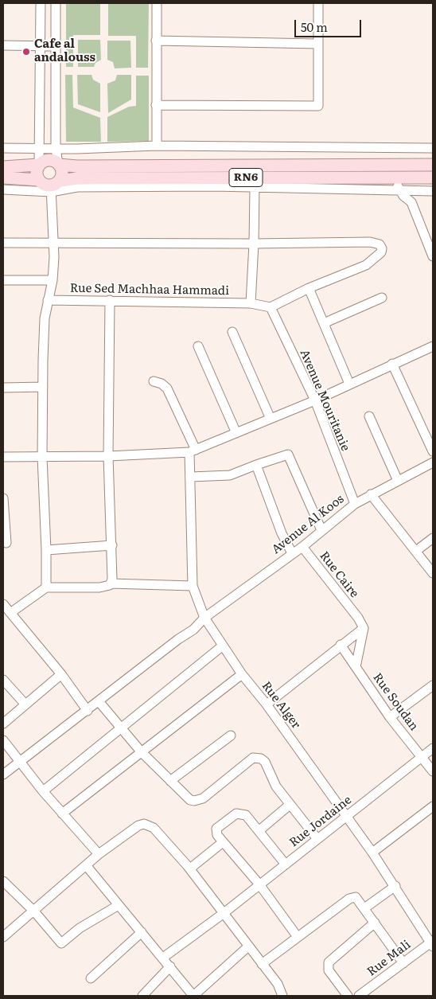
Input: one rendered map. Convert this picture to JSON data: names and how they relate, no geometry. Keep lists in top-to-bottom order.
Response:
{
  "streets": {
    "main road": ["RN6"],
    "street": [
      "Rue Sed Machhaa Hammadi",
      "Avenue Mouritanie",
      "Avenue Al Koos",
      "Rue Caire",
      "Rue Soudan",
      "Rue Alger",
      "Rue Jordaine",
      "Rue Mali"
    ]
  },
  "crossings": [
    ["Rue Sed Machhaa Hammadi", "Avenue Mouritanie"],
    ["Avenue Mouritanie", "Avenue Al Koos"],
    ["Avenue Al Koos", "Rue Caire"],
    ["Avenue Al Koos", "Rue Alger"],
    ["Rue Soudan", "Rue Jordaine"],
    ["Rue Alger", "Rue Jordaine"],
    ["Rue Alger", "Rue Mali"]
  ],
  "places": ["Cafe al andalouss"],
  "scale_bar": "50 m"
}
